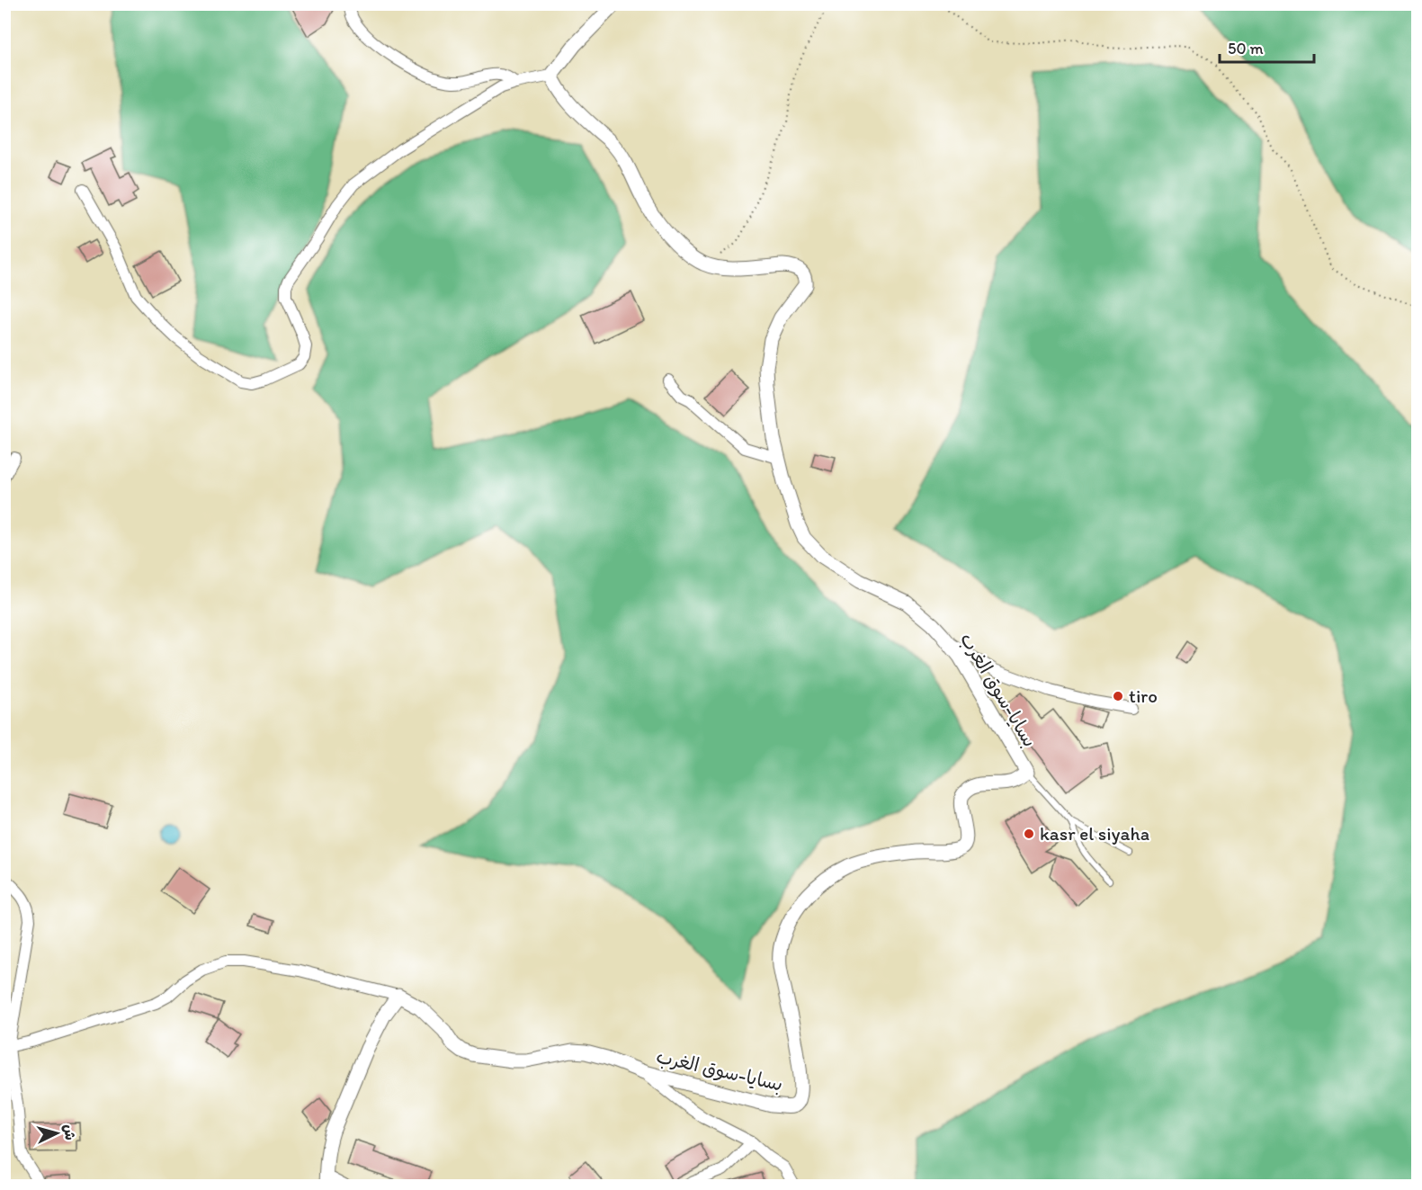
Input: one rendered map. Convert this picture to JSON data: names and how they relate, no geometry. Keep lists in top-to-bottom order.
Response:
{
  "streets": {
    "street": ["بسايا-سوق الغرب"]
  },
  "places": ["tiro", "kasr el siyaha"],
  "scale_bar": "50 m",
  "north": "right"
}
